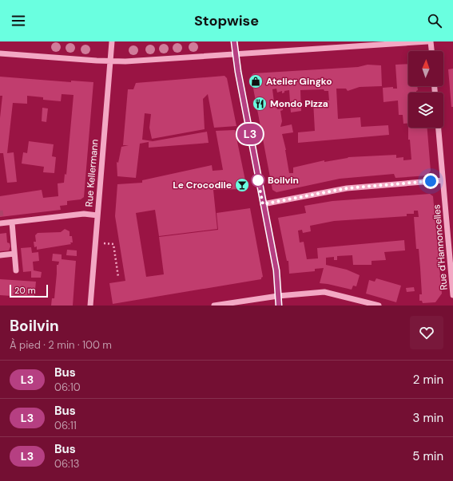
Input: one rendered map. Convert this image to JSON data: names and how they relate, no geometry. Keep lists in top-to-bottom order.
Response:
{
  "streets": {
    "street": ["Rue Kellermann", "Rue d'Hannoncelles"]
  },
  "places": {
    "shop": ["Atelier Gingko"],
    "restaurant": ["Mondo Pizza"],
    "other": ["Boilvin"],
    "bar": ["Le Crocodile"]
  },
  "lines": ["bus line L3"],
  "scale_bar": "20 m",
  "north": "top",
  "page": {
    "header": "Stopwise",
    "on_map": "L3",
    "scale": "20 m",
    "heading": ["Boilvin", "À pied · 2 min · 100 m"],
    "list": [
      {
        "mark": "L3",
        "name": "Bus",
        "note": "06:10",
        "value": "2 min"
      },
      {
        "mark": "L3",
        "name": "Bus",
        "note": "06:11",
        "value": "3 min"
      },
      {
        "mark": "L3",
        "name": "Bus",
        "note": "06:13",
        "value": "5 min"
      }
    ]
  }
}
